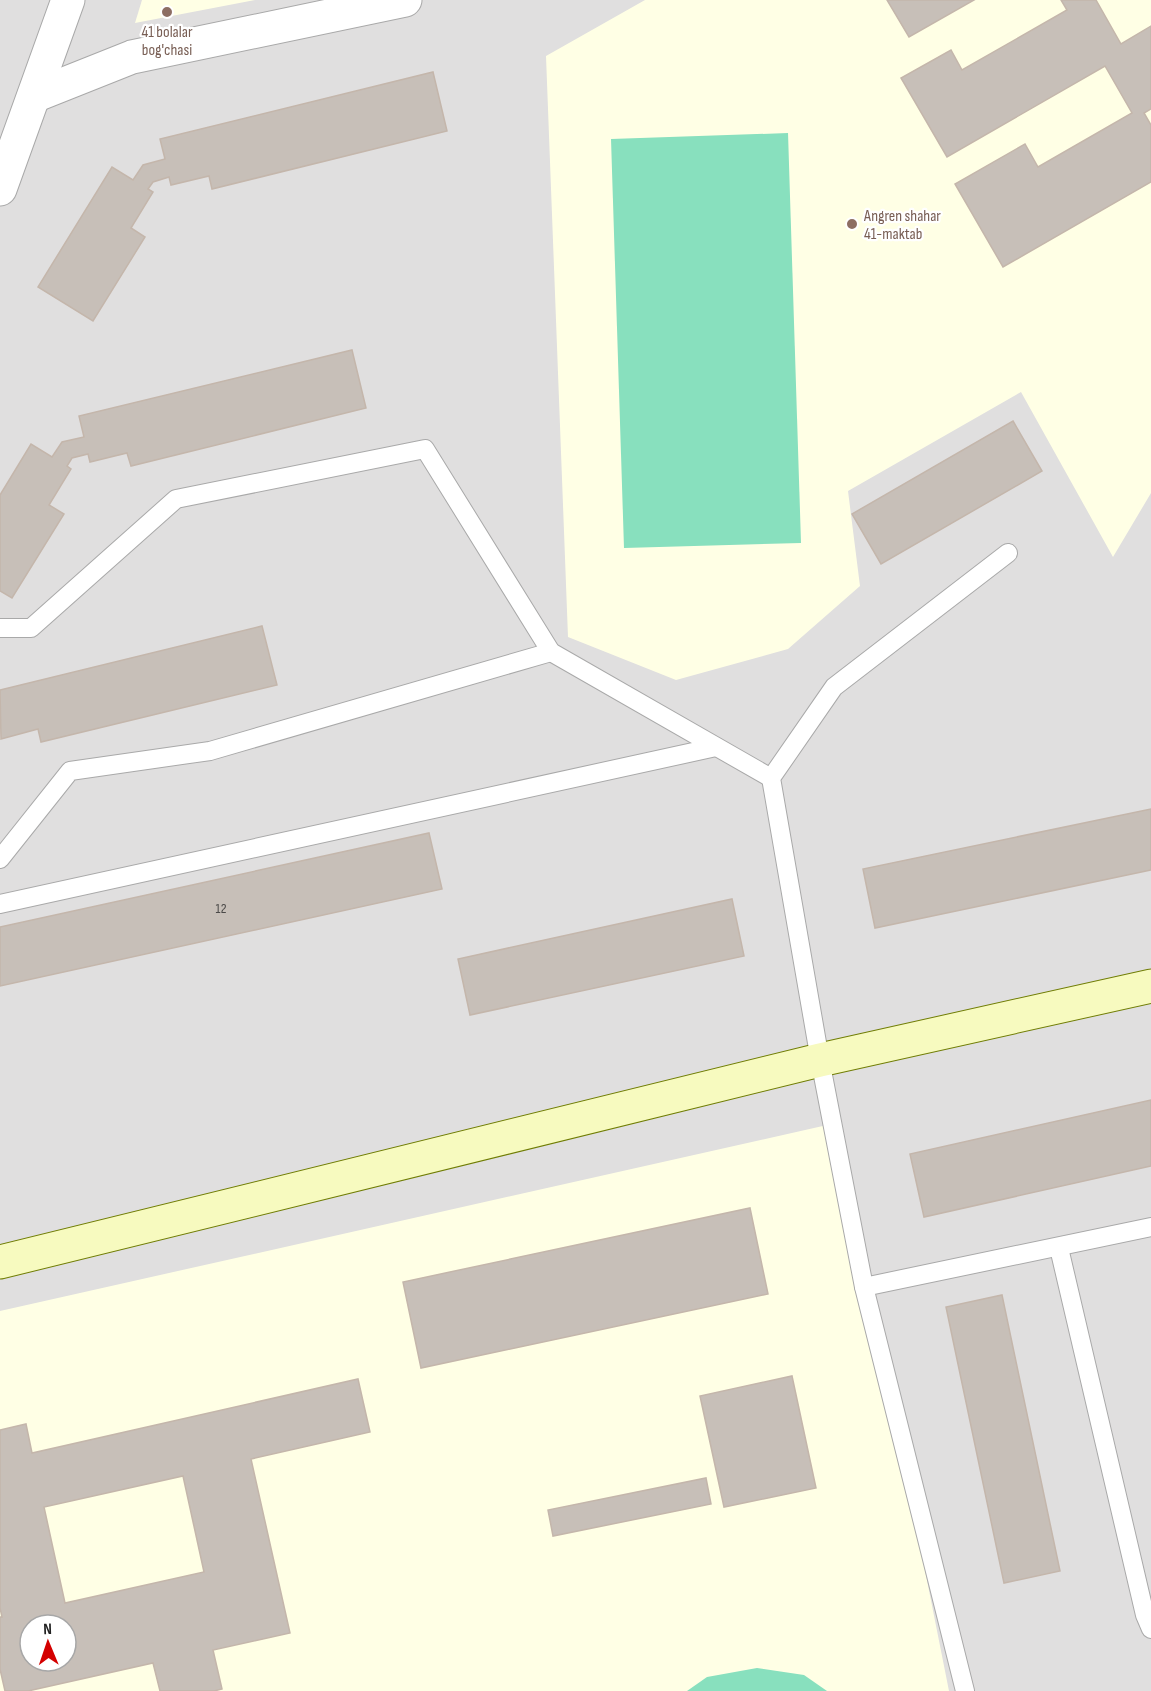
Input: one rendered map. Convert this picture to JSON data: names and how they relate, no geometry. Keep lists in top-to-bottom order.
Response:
{
  "places": ["41 bolalar bog'chasi", "Angren shahar 41-maktab"],
  "house_numbers": ["12"],
  "north": "top"
}
